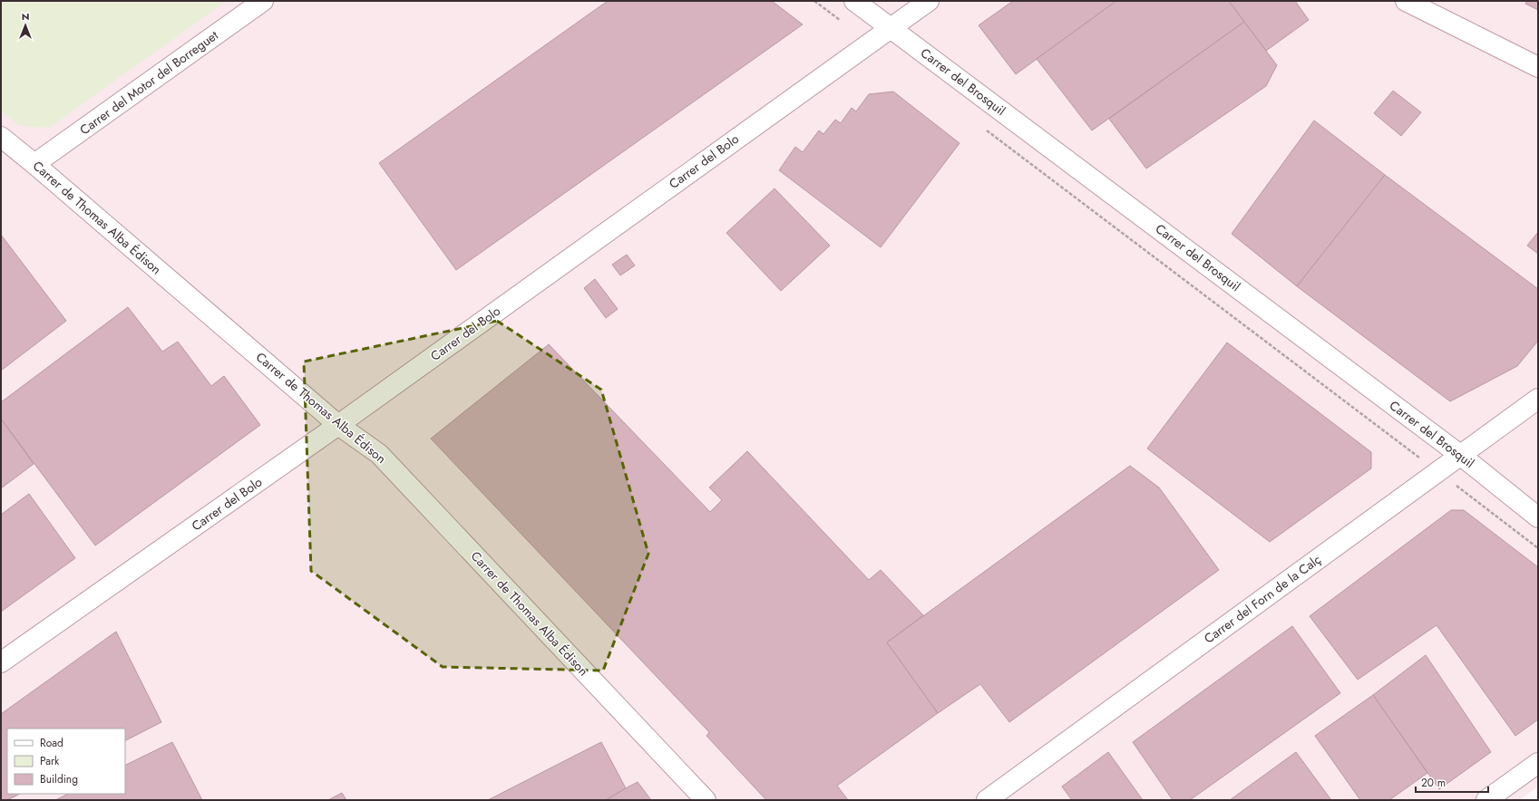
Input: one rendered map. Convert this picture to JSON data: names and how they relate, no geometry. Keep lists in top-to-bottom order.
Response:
{
  "streets": {
    "street": [
      "Carrer del Brosquil",
      "Carrer del Motor del Borreguet",
      "Carrer del Bolo",
      "Carrer de Thomas Alba Édison",
      "Carrer del Forn de la Calç"
    ]
  },
  "crossings": [
    ["Carrer del Brosquil", "Carrer del Bolo"],
    ["Carrer del Brosquil", "Carrer del Forn de la Calç"],
    ["Carrer del Motor del Borreguet", "Carrer de Thomas Alba Édison"],
    ["Carrer del Bolo", "Carrer de Thomas Alba Édison"]
  ],
  "legend": ["Road", "Park", "Building"],
  "scale_bar": "20 m",
  "north": "top"
}
